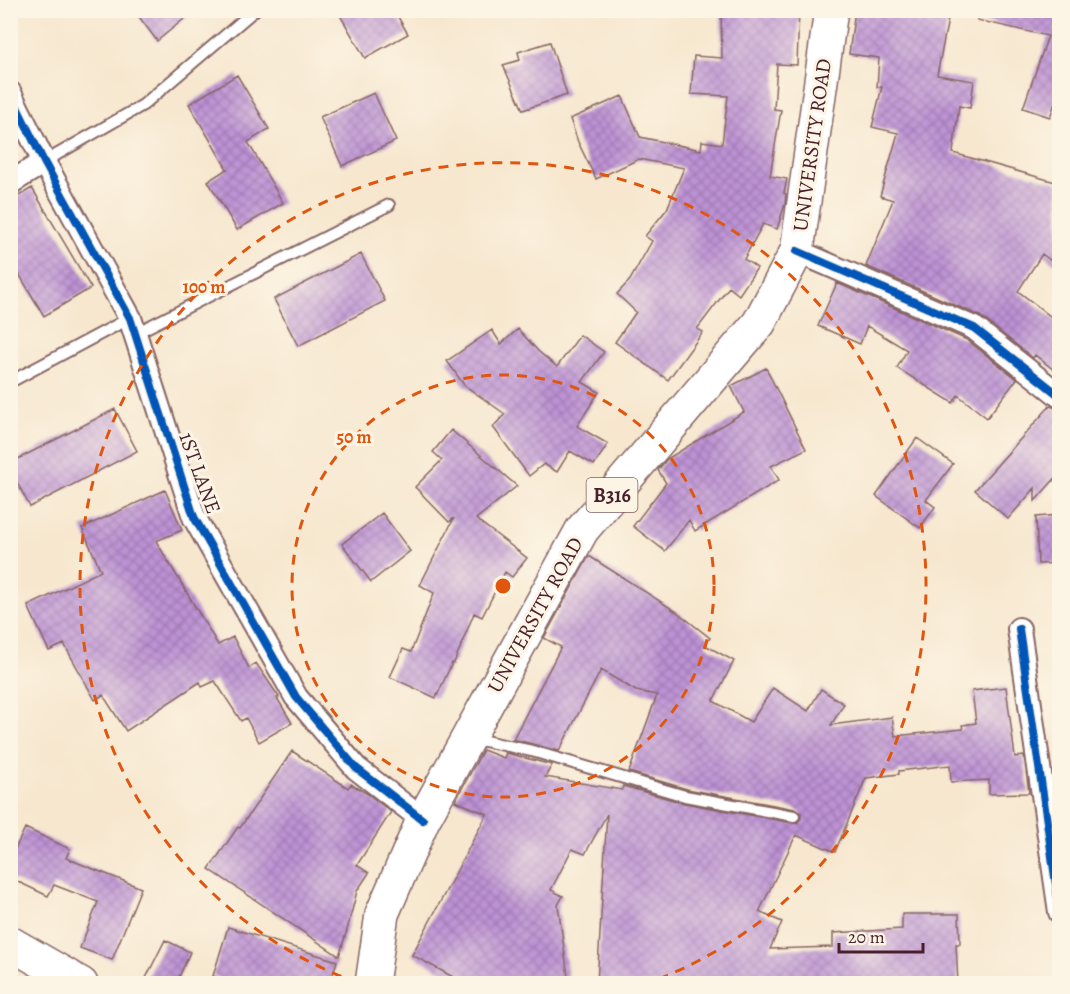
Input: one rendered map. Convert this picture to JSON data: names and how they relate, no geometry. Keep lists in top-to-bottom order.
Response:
{
  "streets": {
    "main road": ["UNIVERSITY ROAD", "B316"],
    "street": ["1ST LANE"]
  },
  "crossings": [
    ["UNIVERSITY ROAD", "1ST LANE"]
  ],
  "scale_bar": "20 m",
  "rings": ["100 m", "50 m"]
}
